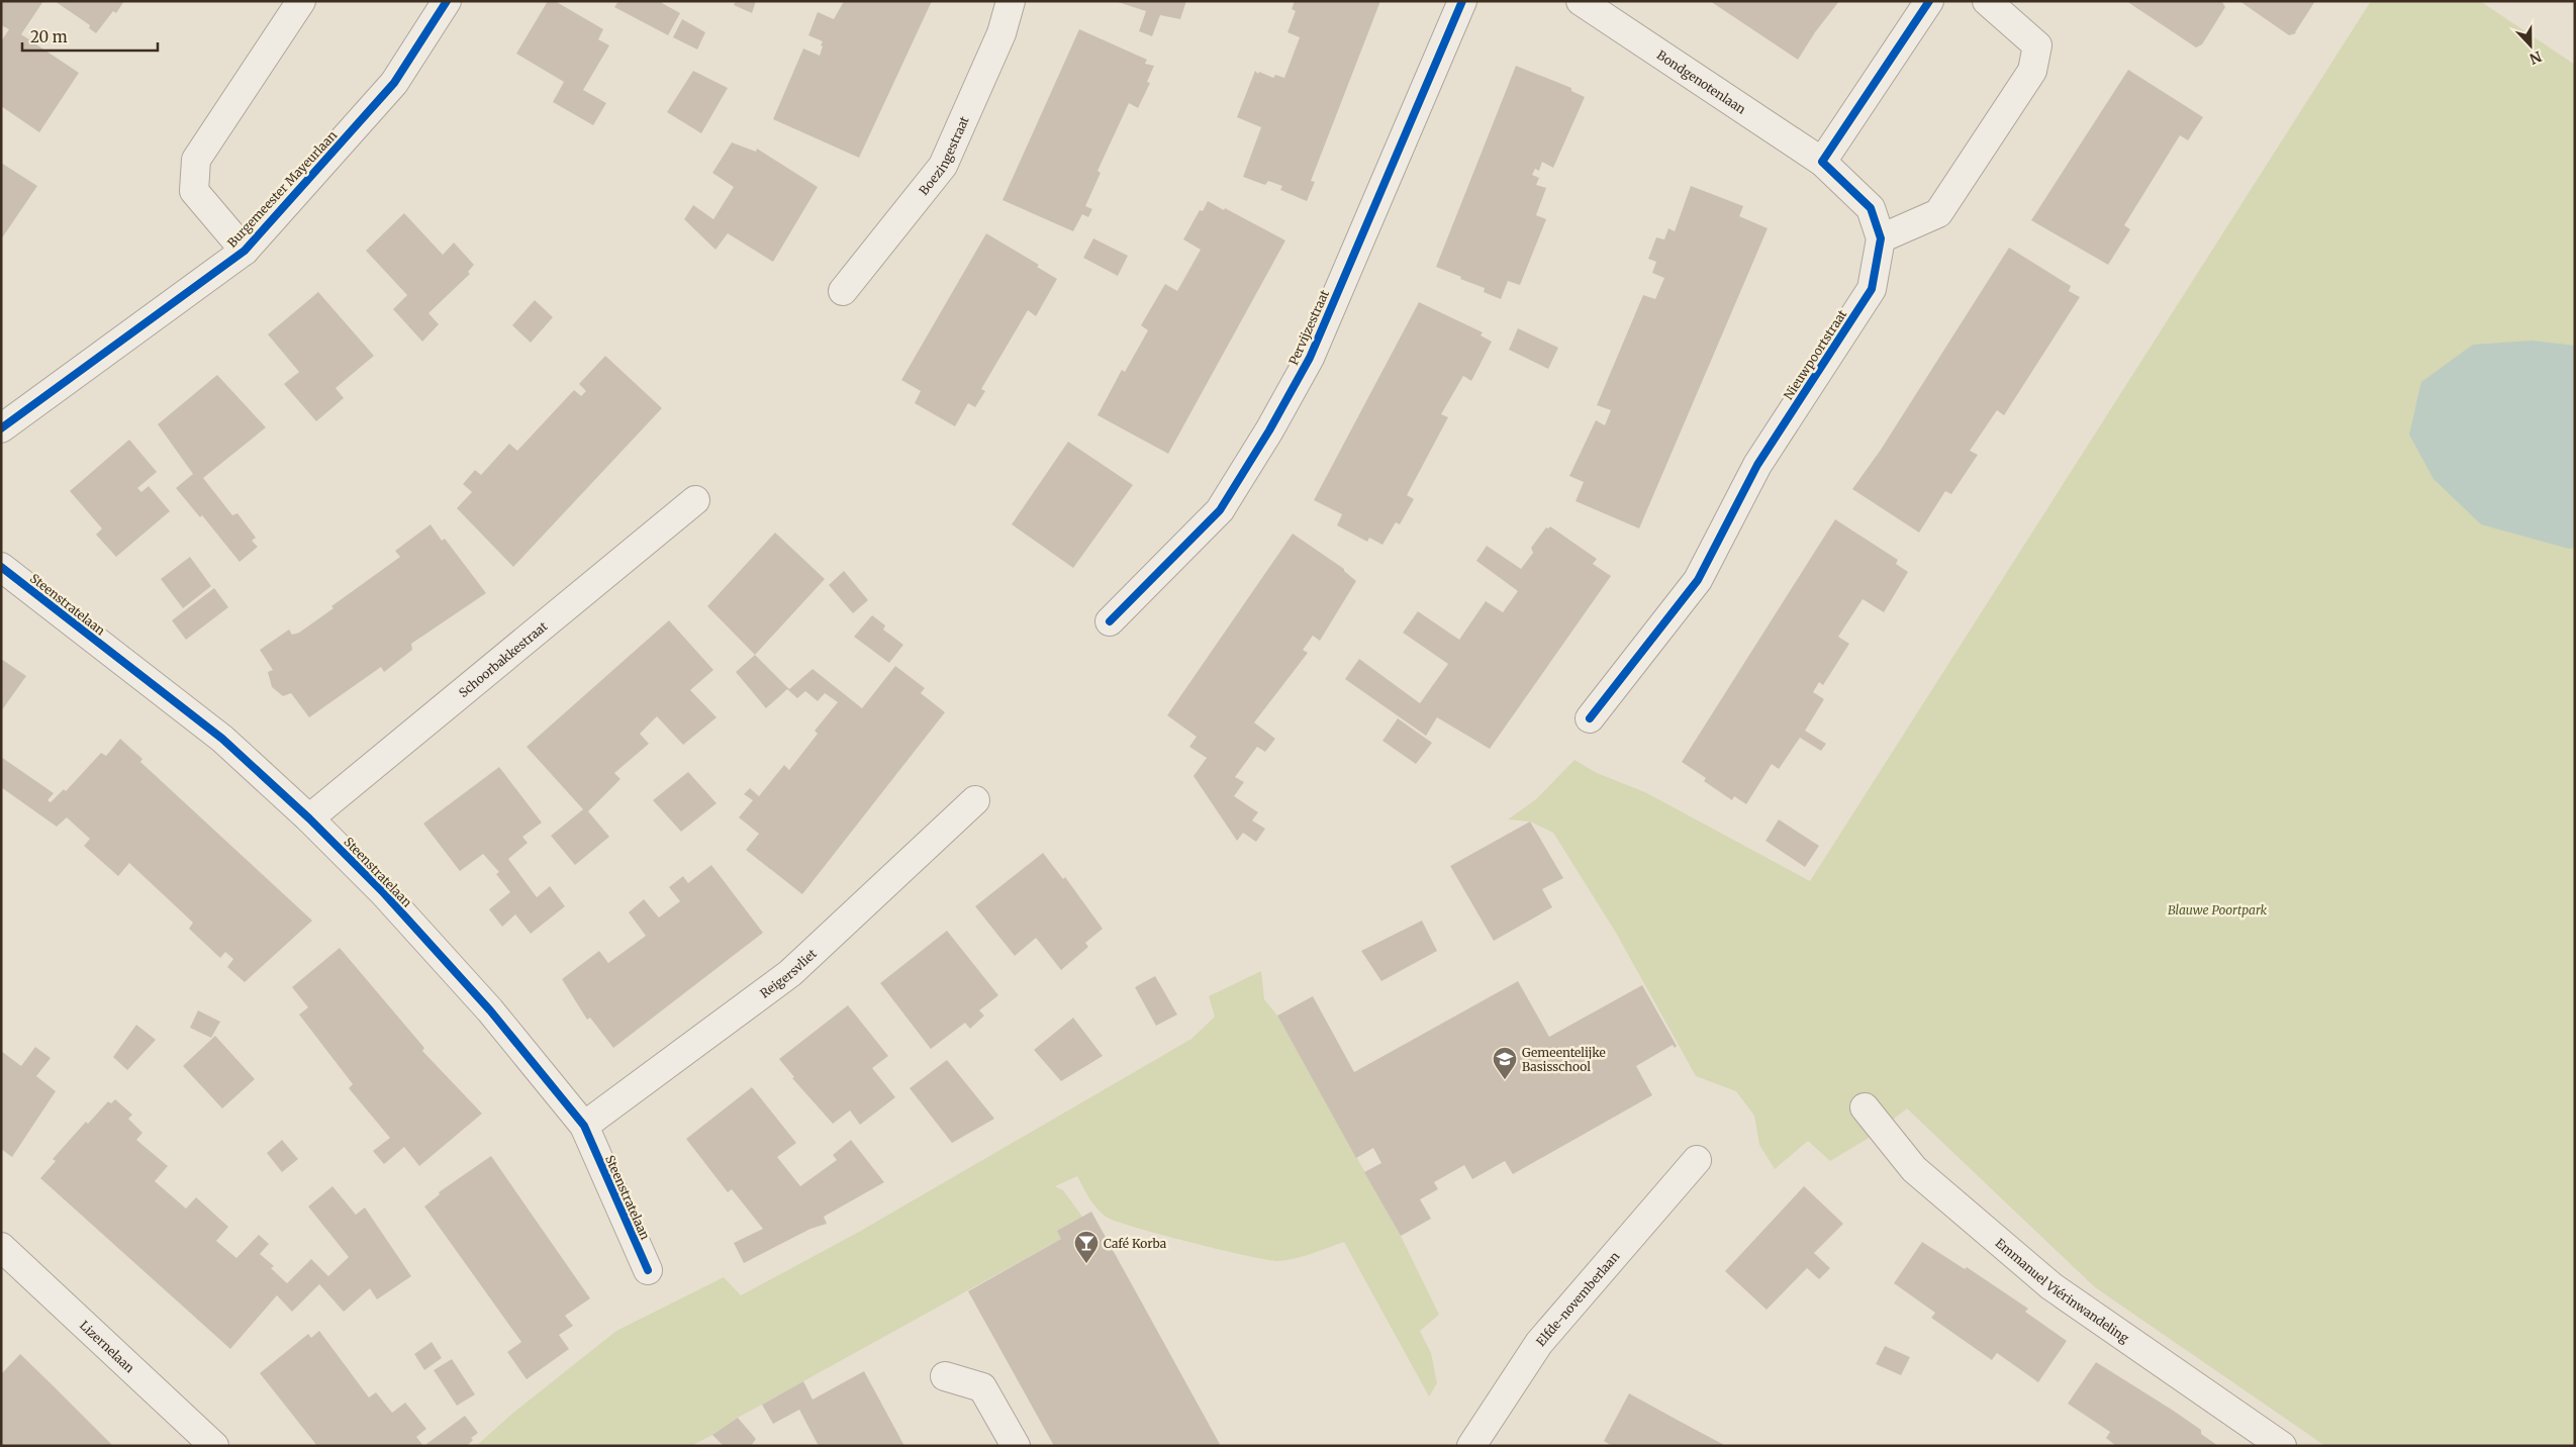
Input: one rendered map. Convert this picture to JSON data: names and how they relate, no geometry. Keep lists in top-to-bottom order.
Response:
{
  "streets": {
    "street": [
      "Bondgenotenlaan",
      "Boezingestraat",
      "Burgemeester Mayeurlaan",
      "Pervijzestraat",
      "Nieuwpoortstraat",
      "Steenstratelaan",
      "Schoorbakkestraat",
      "Reigersvliet",
      "Emmanuel Viérinwandeling",
      "Elfde-novemberlaan",
      "Lizernelaan"
    ]
  },
  "crossings": [
    ["Bondgenotenlaan", "Nieuwpoortstraat"],
    ["Steenstratelaan", "Schoorbakkestraat"],
    ["Steenstratelaan", "Reigersvliet"]
  ],
  "parks": ["Blauwe Poortpark"],
  "places": {
    "school or university": ["Gemeentelijke Basisschool"],
    "bar": ["Café Korba"]
  },
  "scale_bar": "20 m",
  "north": "bottom"
}
